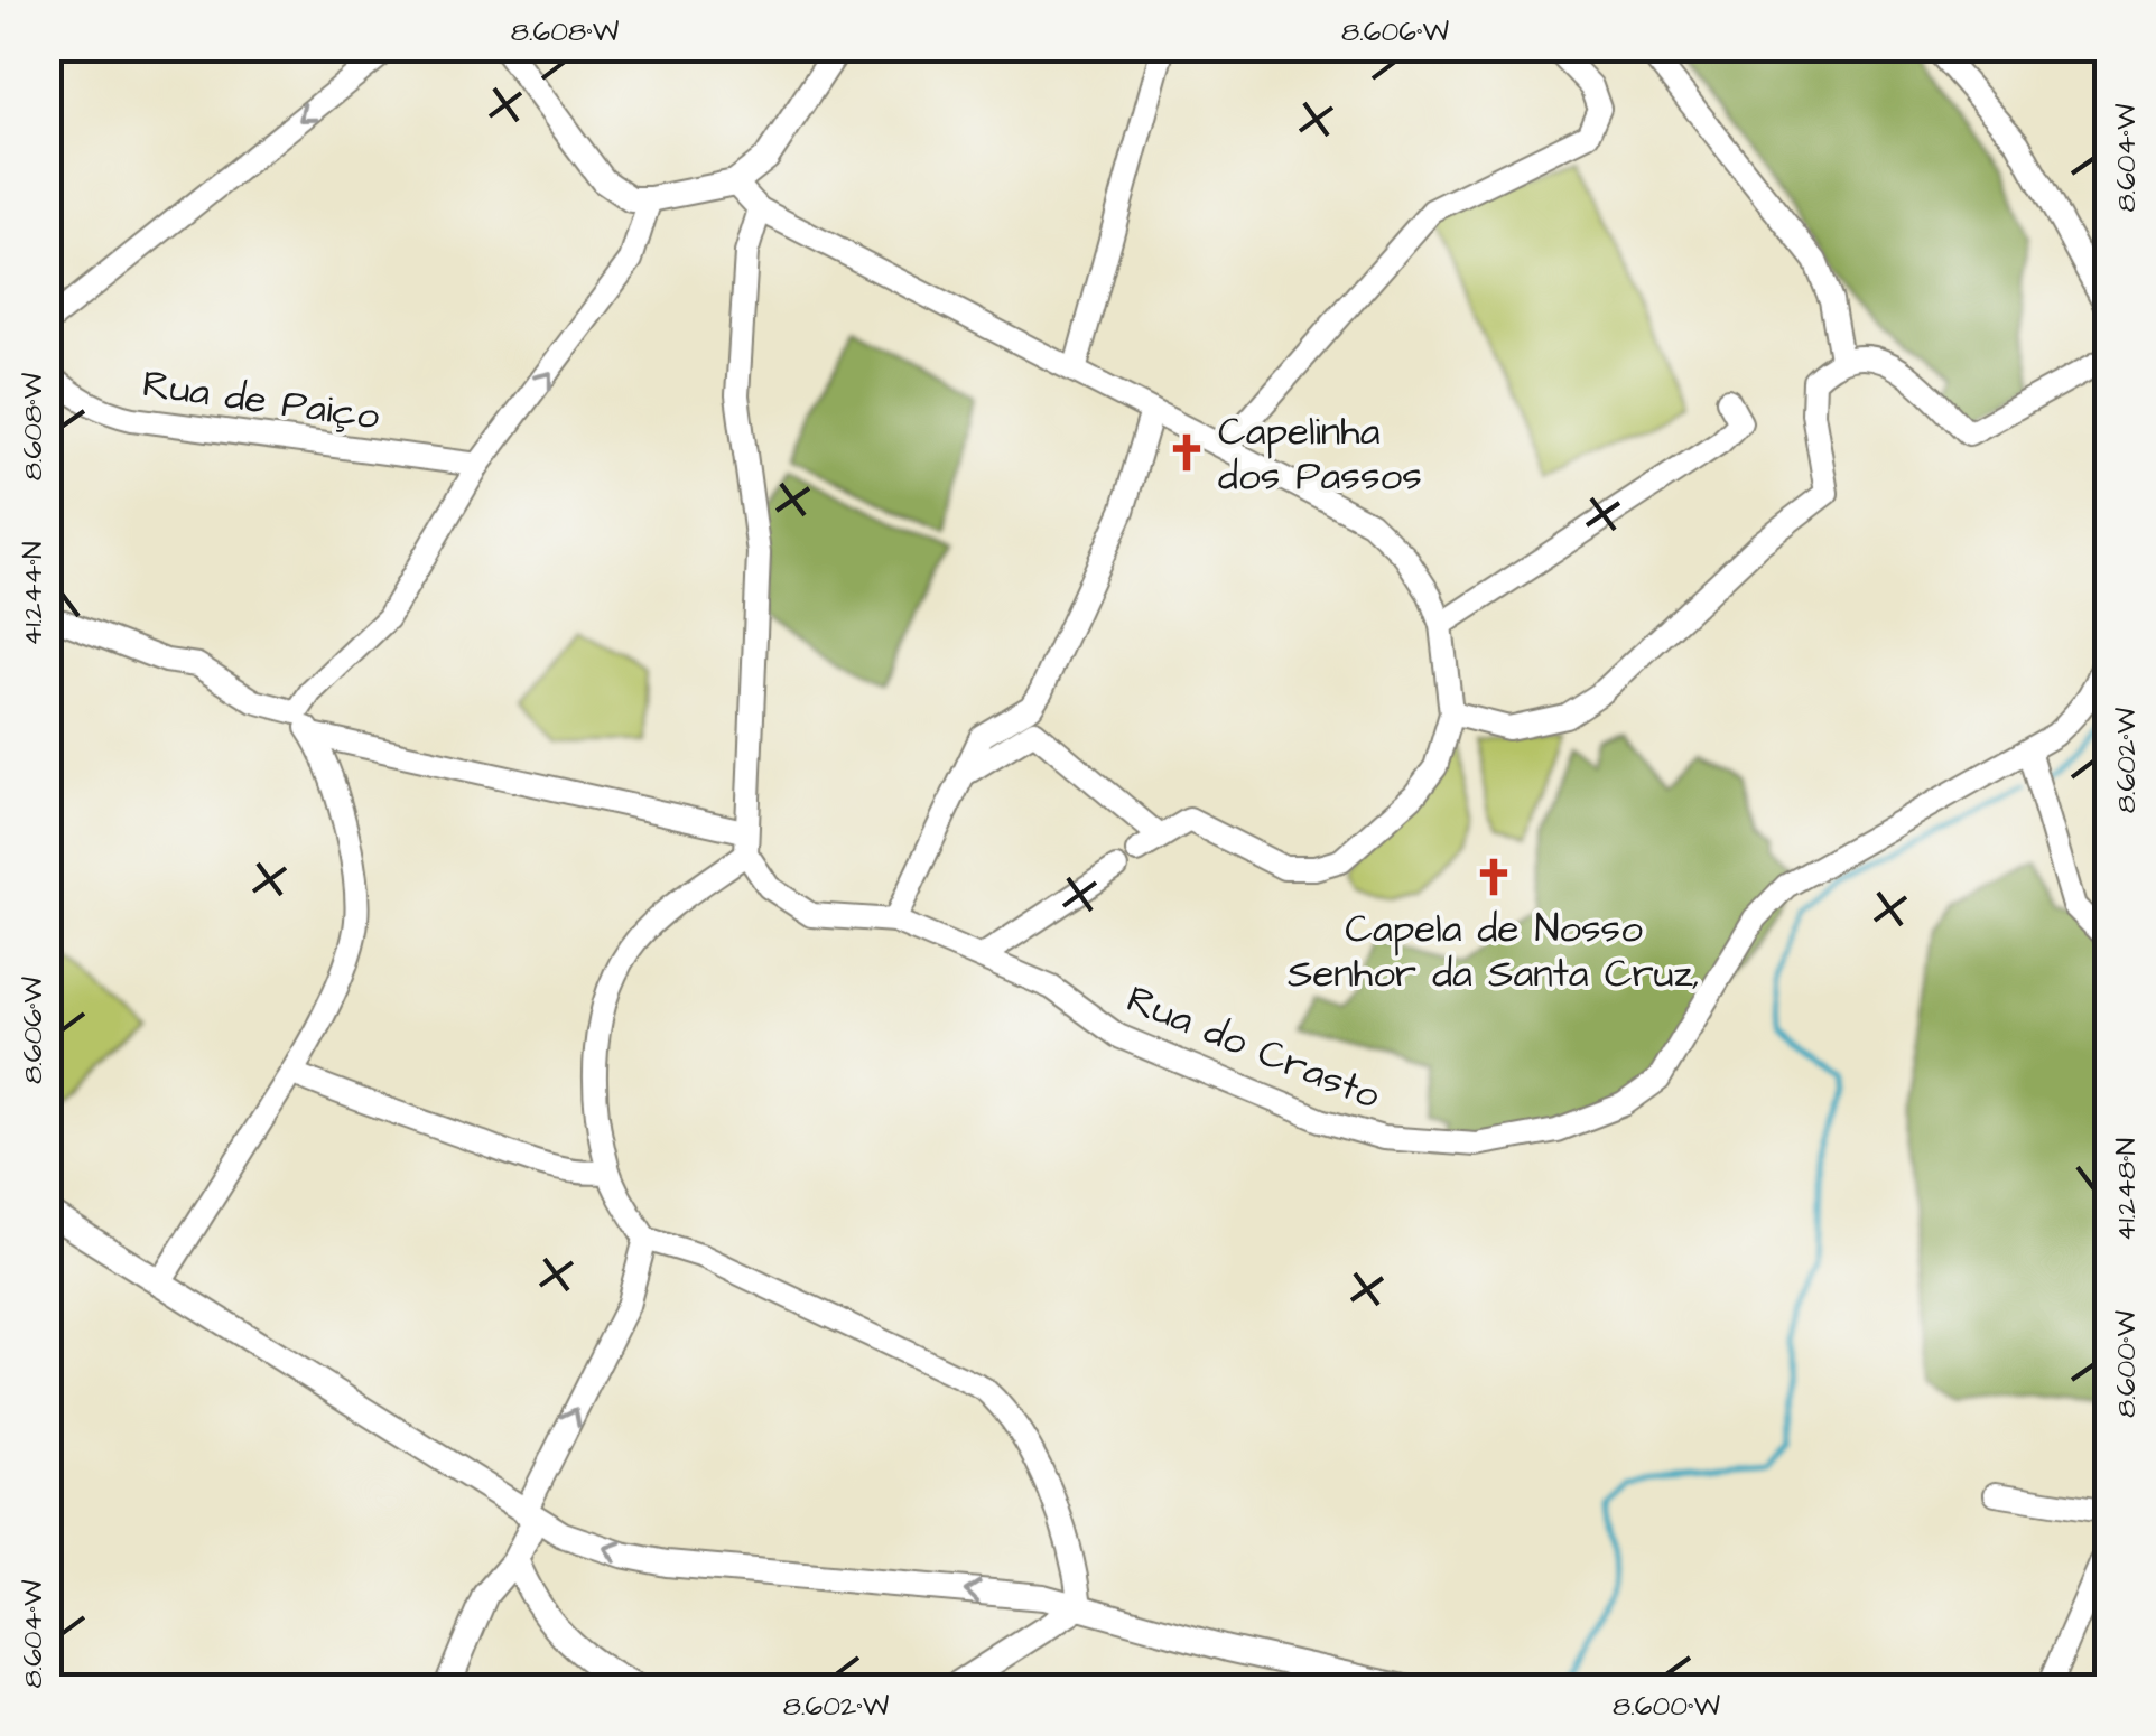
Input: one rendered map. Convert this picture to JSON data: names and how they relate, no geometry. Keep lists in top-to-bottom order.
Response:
{
  "streets": {
    "street": ["Rua de Paiço", "Rua do Crasto"]
  },
  "places": {
    "church": ["Capelinha dos Passos", "Capela de Nosso Senhor da Santa Cruz,"]
  },
  "coordinates": [
    "8.608°W",
    "8.606°W",
    "8.604°W",
    "41.244°N",
    "8.602°W",
    "41.248°N",
    "8.600°W"
  ]
}
